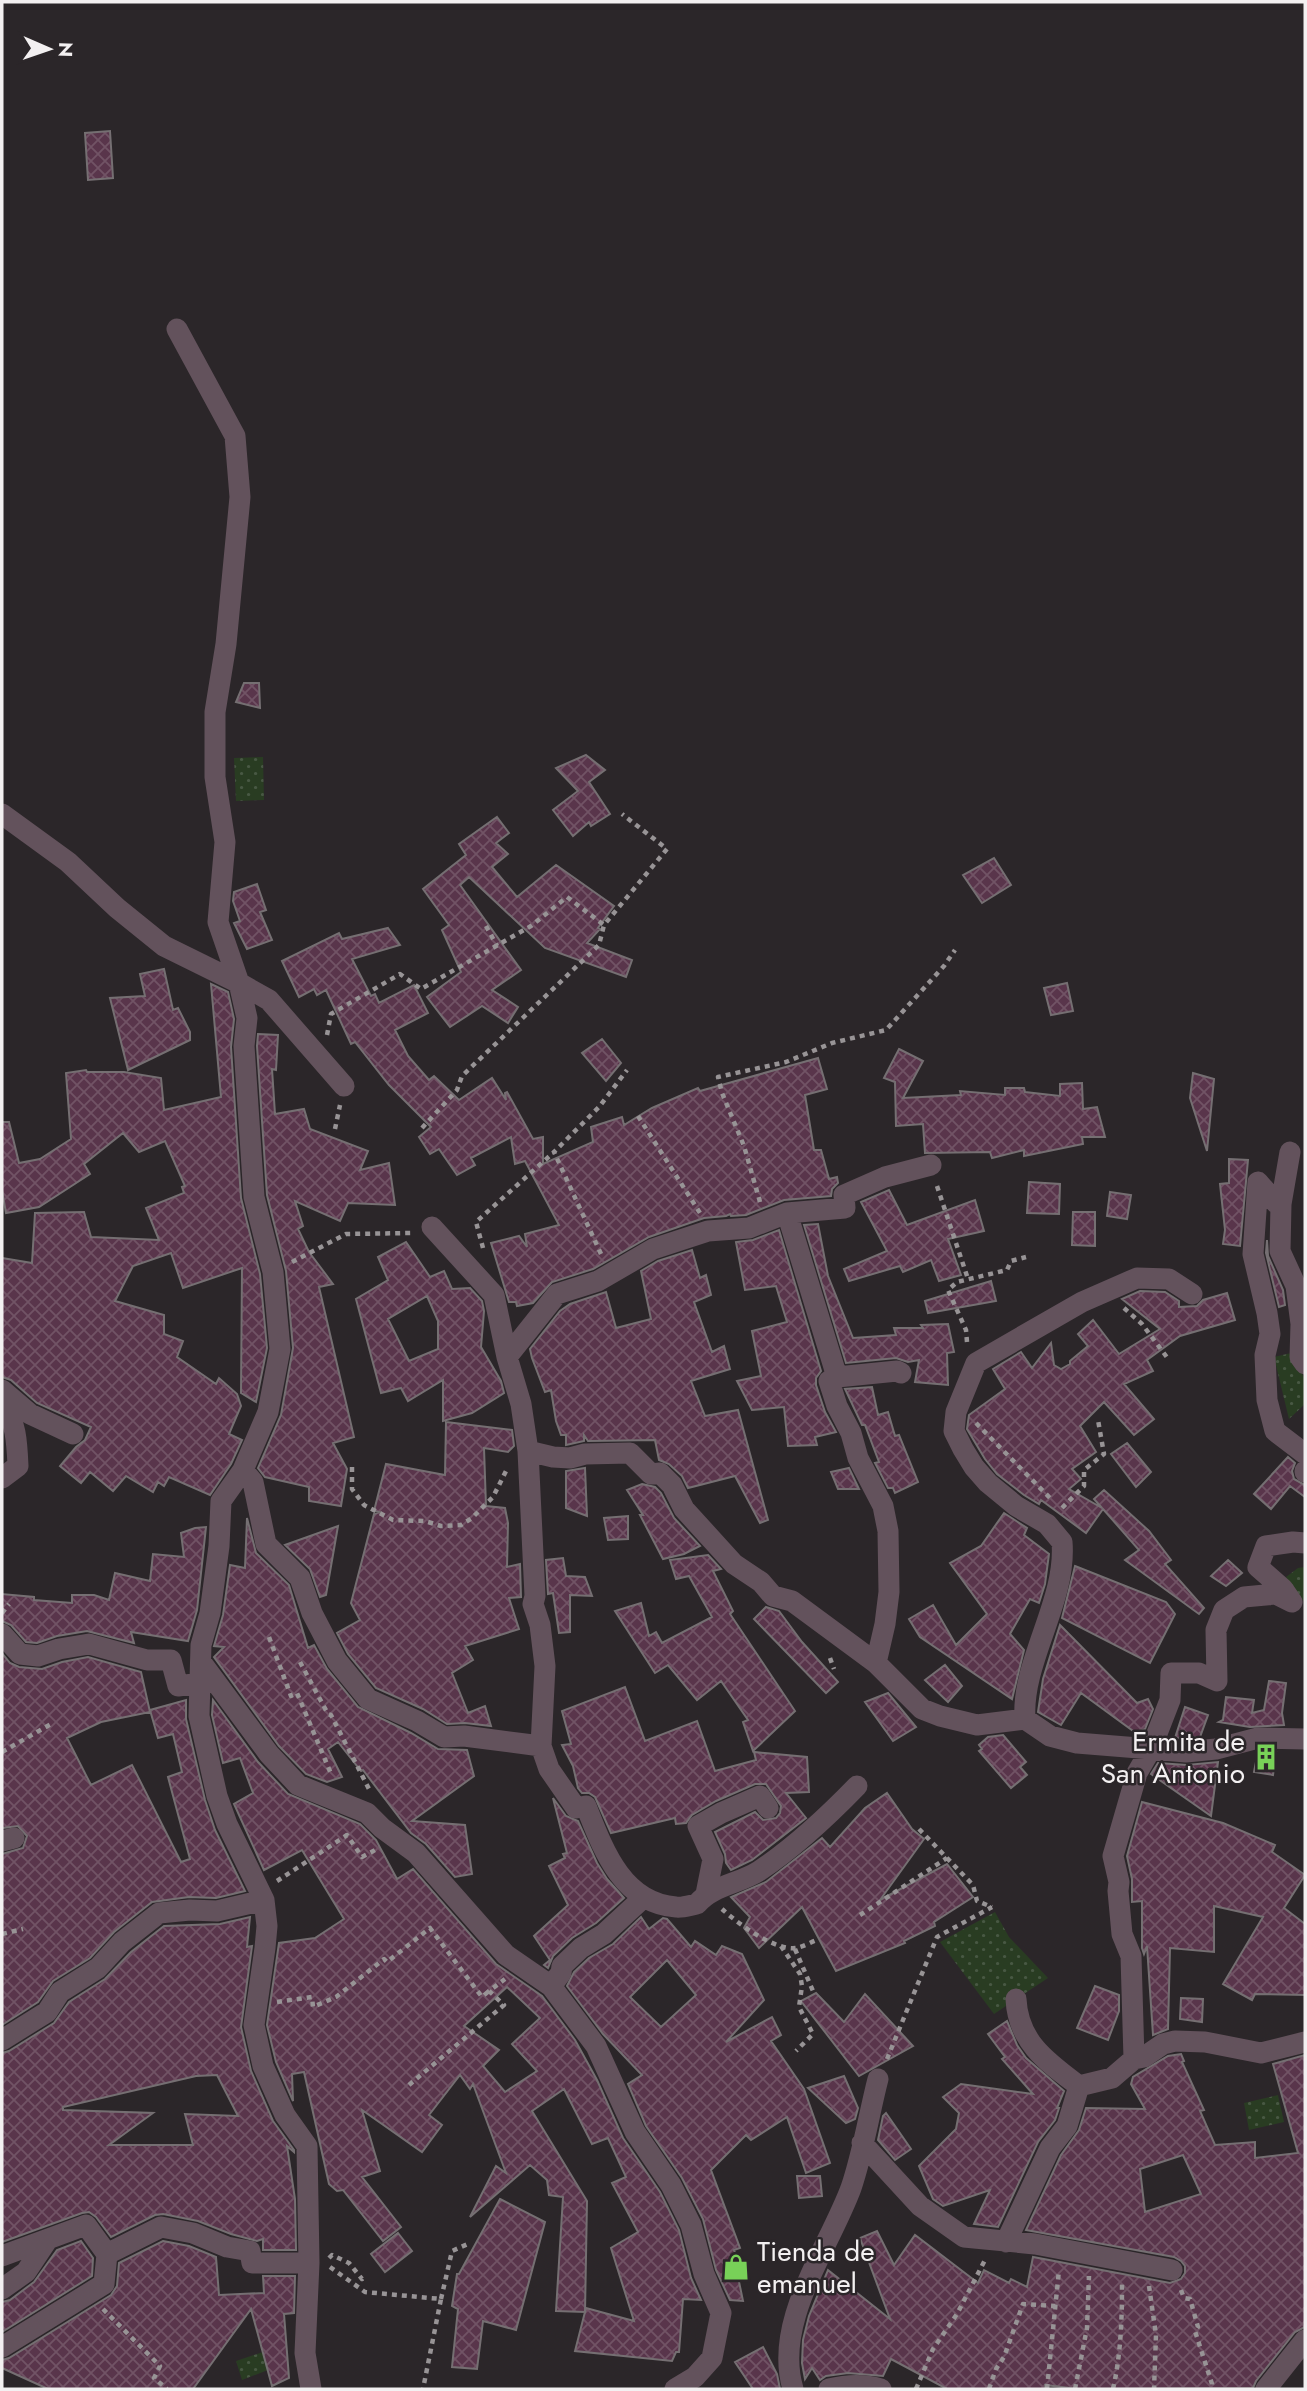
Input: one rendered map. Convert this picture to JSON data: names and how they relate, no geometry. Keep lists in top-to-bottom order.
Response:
{
  "places": {
    "building": ["Ermita de San Antonio"],
    "shop": ["Tienda de emanuel"]
  },
  "north": "right"
}
